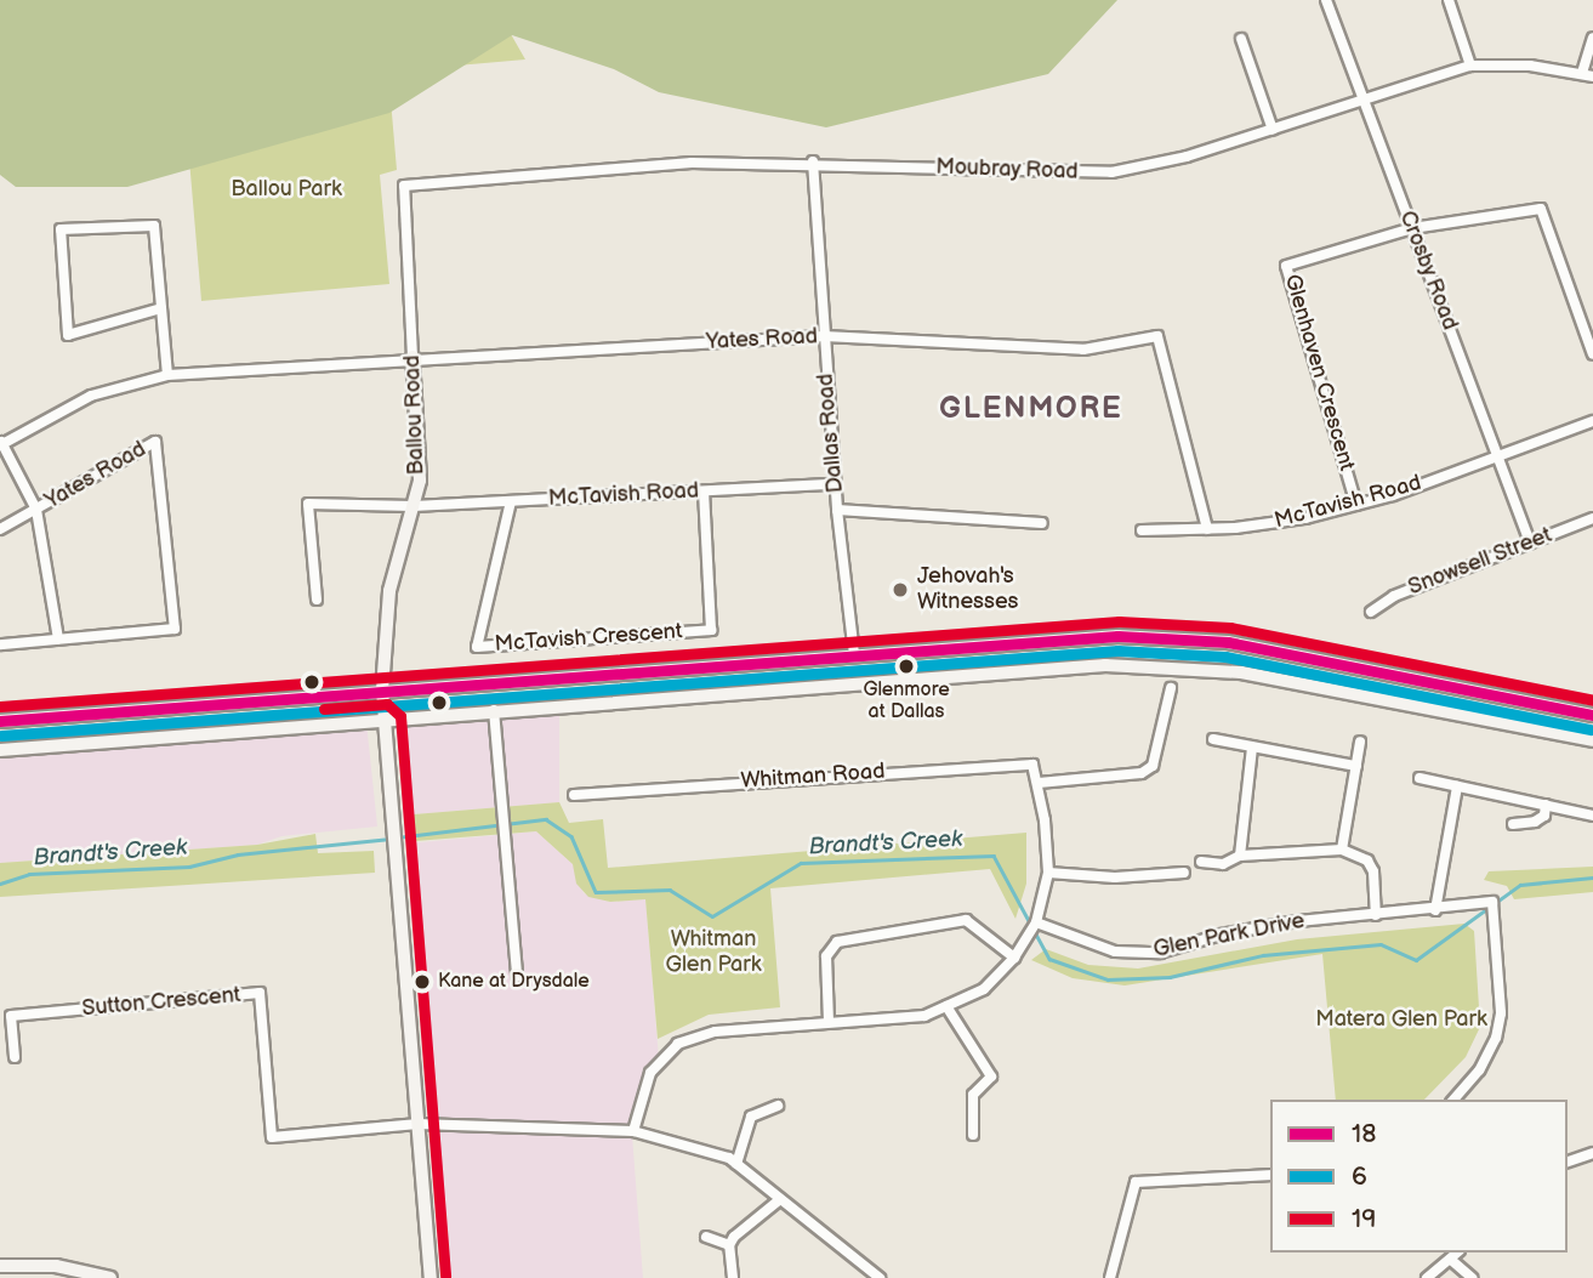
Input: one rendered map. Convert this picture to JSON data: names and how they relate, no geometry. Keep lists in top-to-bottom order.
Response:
{
  "streets": {
    "main road": ["Ballou Road"],
    "street": [
      "Moubray Road",
      "Crosby Road",
      "Yates Road",
      "Glenhaven Crescent",
      "Dallas Road",
      "McTavish Road",
      "Snowsell Street",
      "McTavish Crescent",
      "Whitman Road",
      "Glen Park Drive",
      "Sutton Crescent"
    ]
  },
  "crossings": [
    ["Moubray Road", "Crosby Road"],
    ["Moubray Road", "Ballou Road"],
    ["Moubray Road", "Dallas Road"],
    ["Crosby Road", "Glenhaven Crescent"],
    ["Crosby Road", "McTavish Road"],
    ["Crosby Road", "Snowsell Street"],
    ["Yates Road", "Ballou Road"],
    ["Yates Road", "Dallas Road"],
    ["Yates Road", "McTavish Road"],
    ["Glenhaven Crescent", "McTavish Road"],
    ["Ballou Road", "McTavish Road"],
    ["Ballou Road", "Sutton Crescent"],
    ["Dallas Road", "McTavish Road"],
    ["McTavish Road", "McTavish Crescent"]
  ],
  "districts": ["GLENMORE"],
  "water": ["Brandt's Creek"],
  "parks": ["Ballou Park", "Whitman Glen Park", "Matera Glen Park"],
  "places": ["Jehovah's Witnesses", "Glenmore at Dallas", "Kane at Drysdale"],
  "lines": ["transit line 19", "transit line 18", "transit line 6"],
  "legend": ["18", "6", "19"]
}
